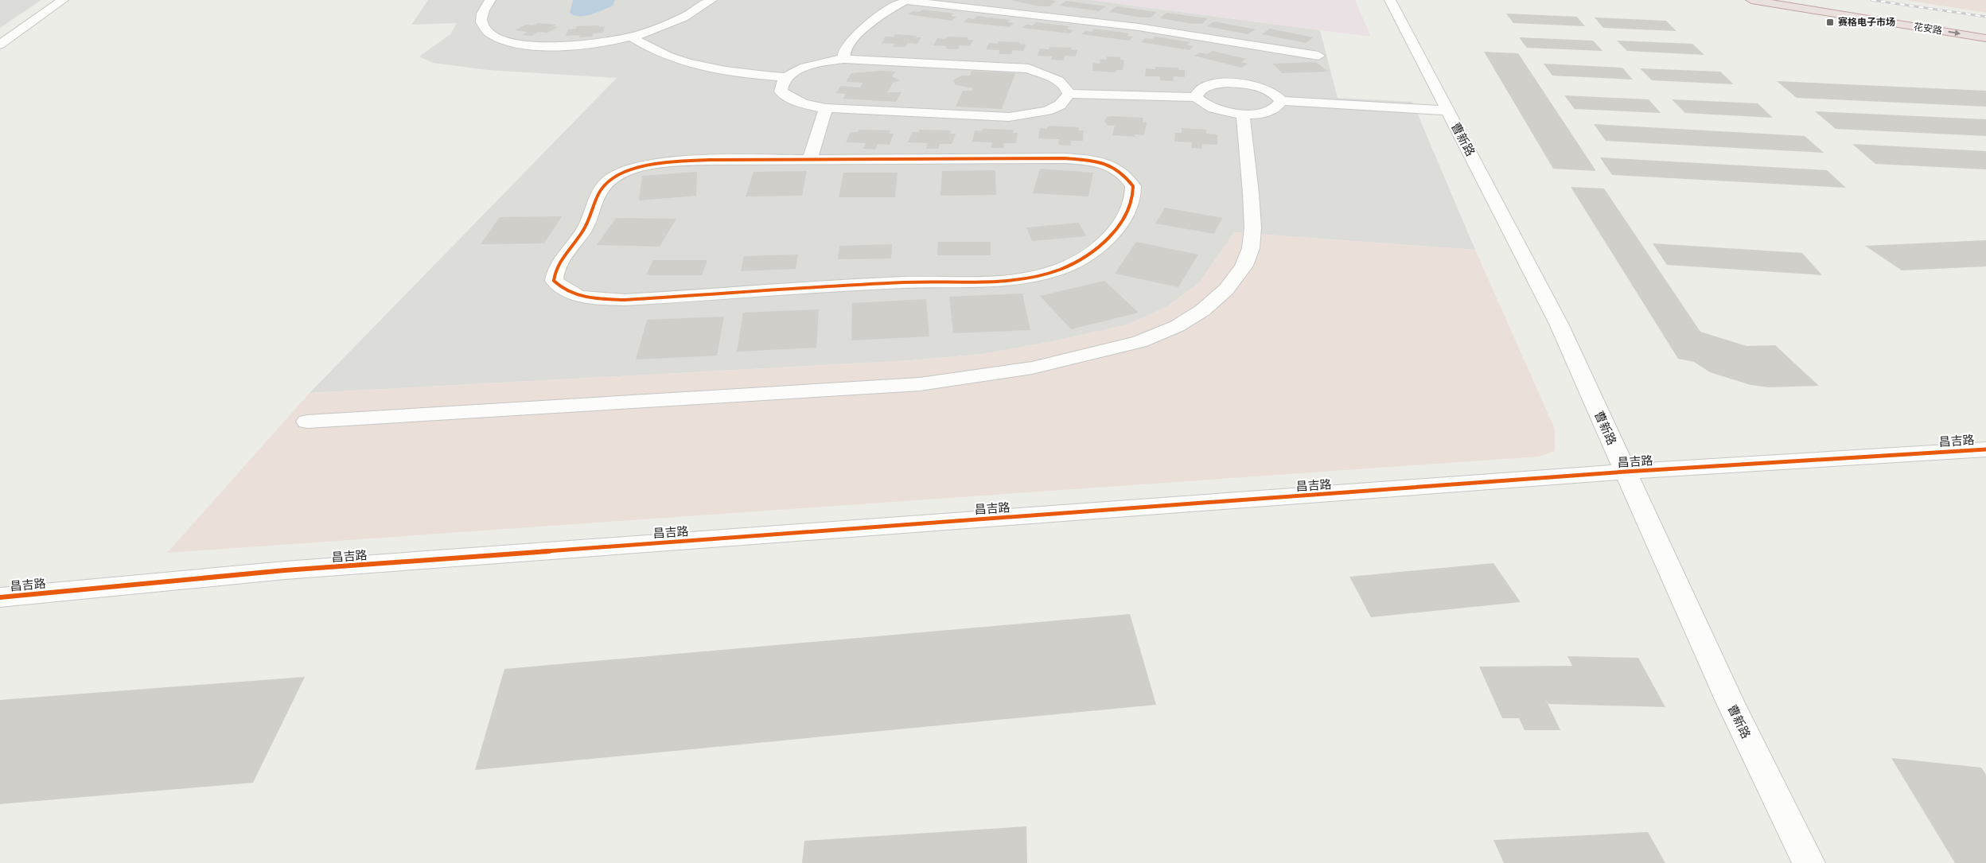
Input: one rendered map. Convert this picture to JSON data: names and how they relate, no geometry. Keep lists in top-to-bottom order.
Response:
{
  "streets": {
    "highway": ["花安路"],
    "street": ["曹新路", "昌吉路"]
  },
  "crossings": [
    ["曹新路", "昌吉路"]
  ],
  "places": {
    "transit": ["赛格电子市场"]
  }
}
